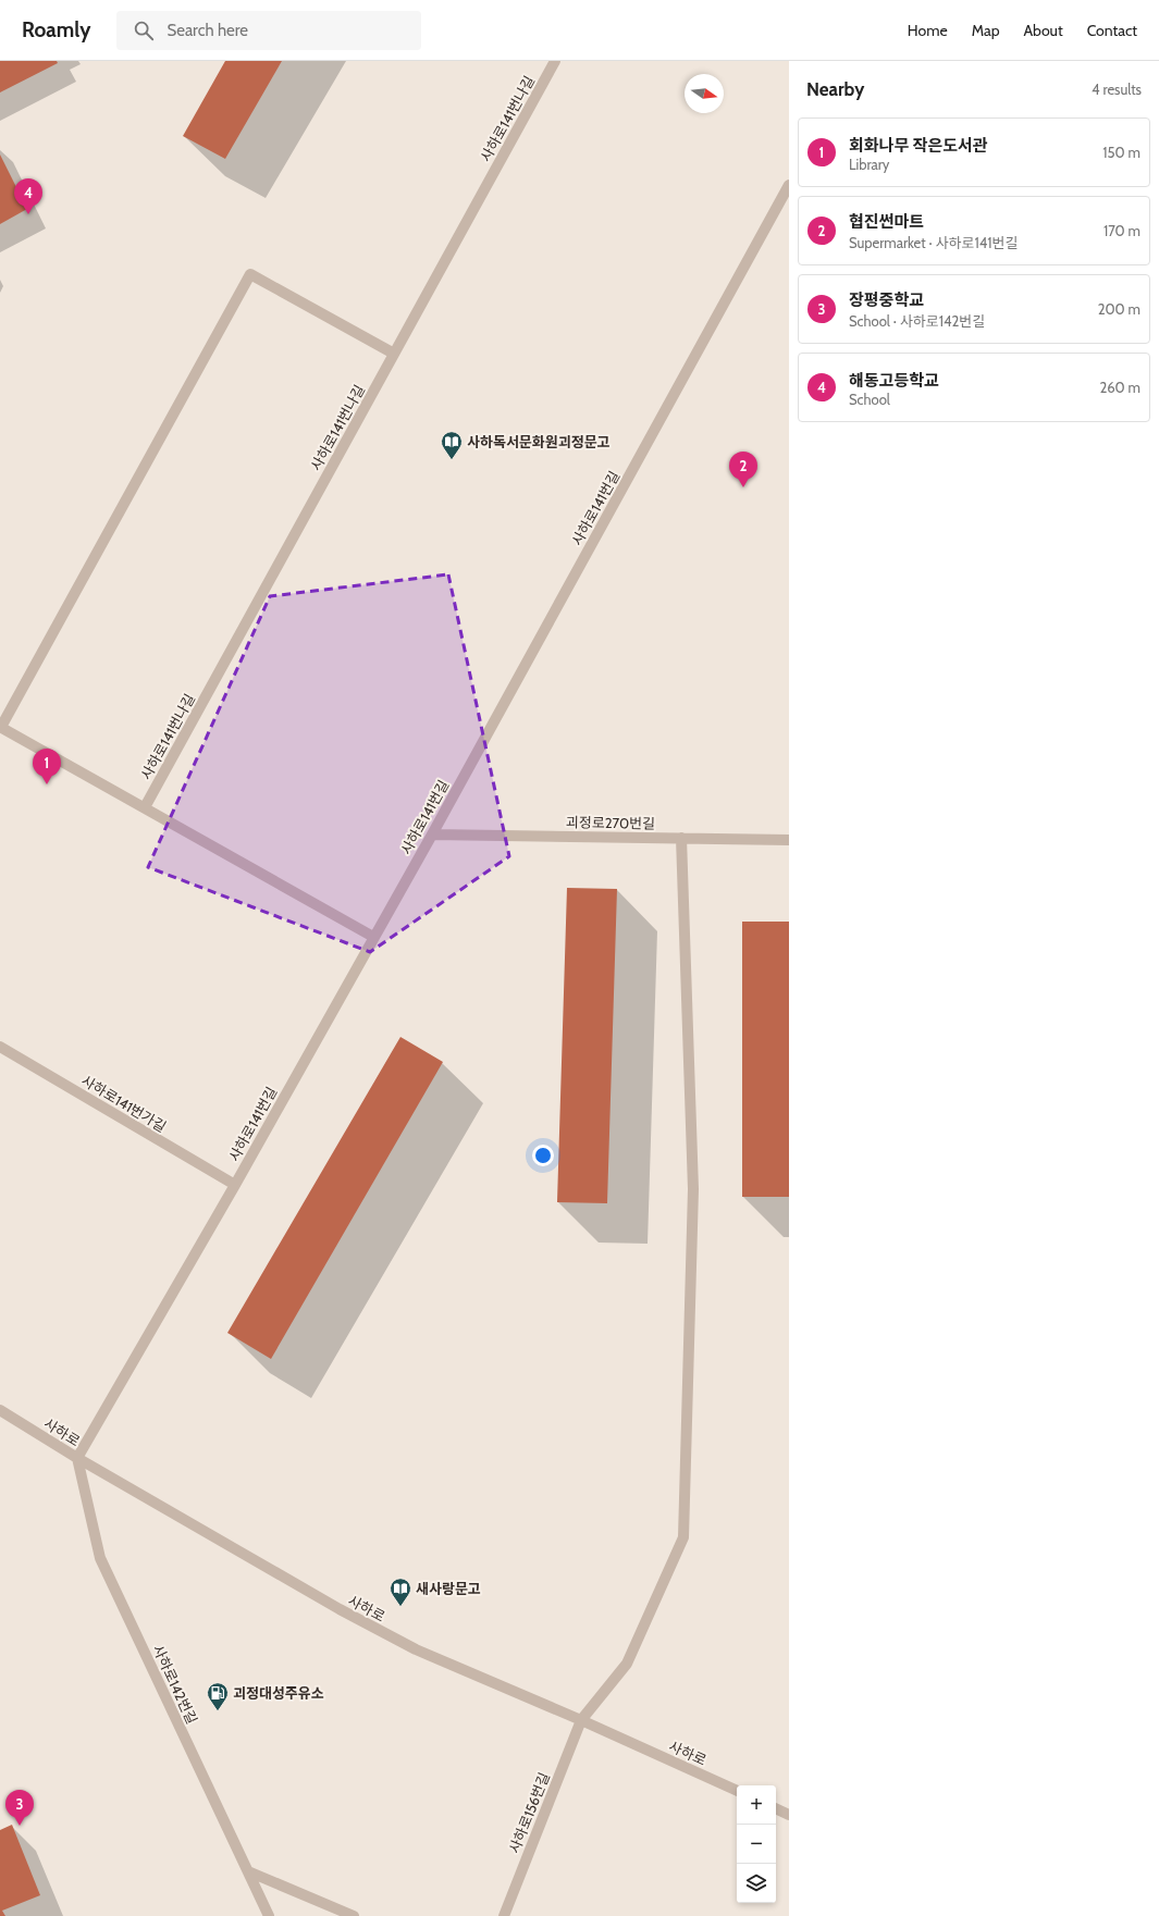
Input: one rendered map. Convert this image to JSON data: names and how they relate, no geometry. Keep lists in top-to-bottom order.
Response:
{
  "streets": {
    "street": [
      "사하로141번나길",
      "사하로141번길",
      "괴정로270번길",
      "사하로141번가길",
      "사하로",
      "사하로142번길",
      "사하로156번길"
    ]
  },
  "crossings": [
    ["사하로141번길", "괴정로270번길"],
    ["사하로141번길", "사하로141번가길"],
    ["사하로141번길", "사하로"],
    ["사하로141번길", "사하로142번길"],
    ["괴정로270번길", "사하로156번길"],
    ["사하로", "사하로142번길"],
    ["사하로", "사하로156번길"]
  ],
  "places": {
    "library": ["사하독서문화원괴정문고", "새사랑문고"],
    "fuel station": ["괴정대성주유소"]
  },
  "north": "right",
  "page": {
    "header": "Roamly",
    "search": "Search here",
    "nav": [
      "Home",
      "Map",
      "About",
      "Contact"
    ],
    "heading": ["Nearby", "4 results"],
    "list": [
      {
        "mark": "1",
        "name": "회화나무 작은도서관",
        "note": "Library",
        "value": "150 m"
      },
      {
        "mark": "2",
        "name": "협진썬마트",
        "note": "Supermarket · 사하로141번길",
        "value": "170 m"
      },
      {
        "mark": "3",
        "name": "장평중학교",
        "note": "School · 사하로142번길",
        "value": "200 m"
      },
      {
        "mark": "4",
        "name": "해동고등학교",
        "note": "School",
        "value": "260 m"
      }
    ],
    "pins": [
      "4",
      "2",
      "1",
      "3"
    ],
    "map_buttons": ["+", "−"]
  }
}
